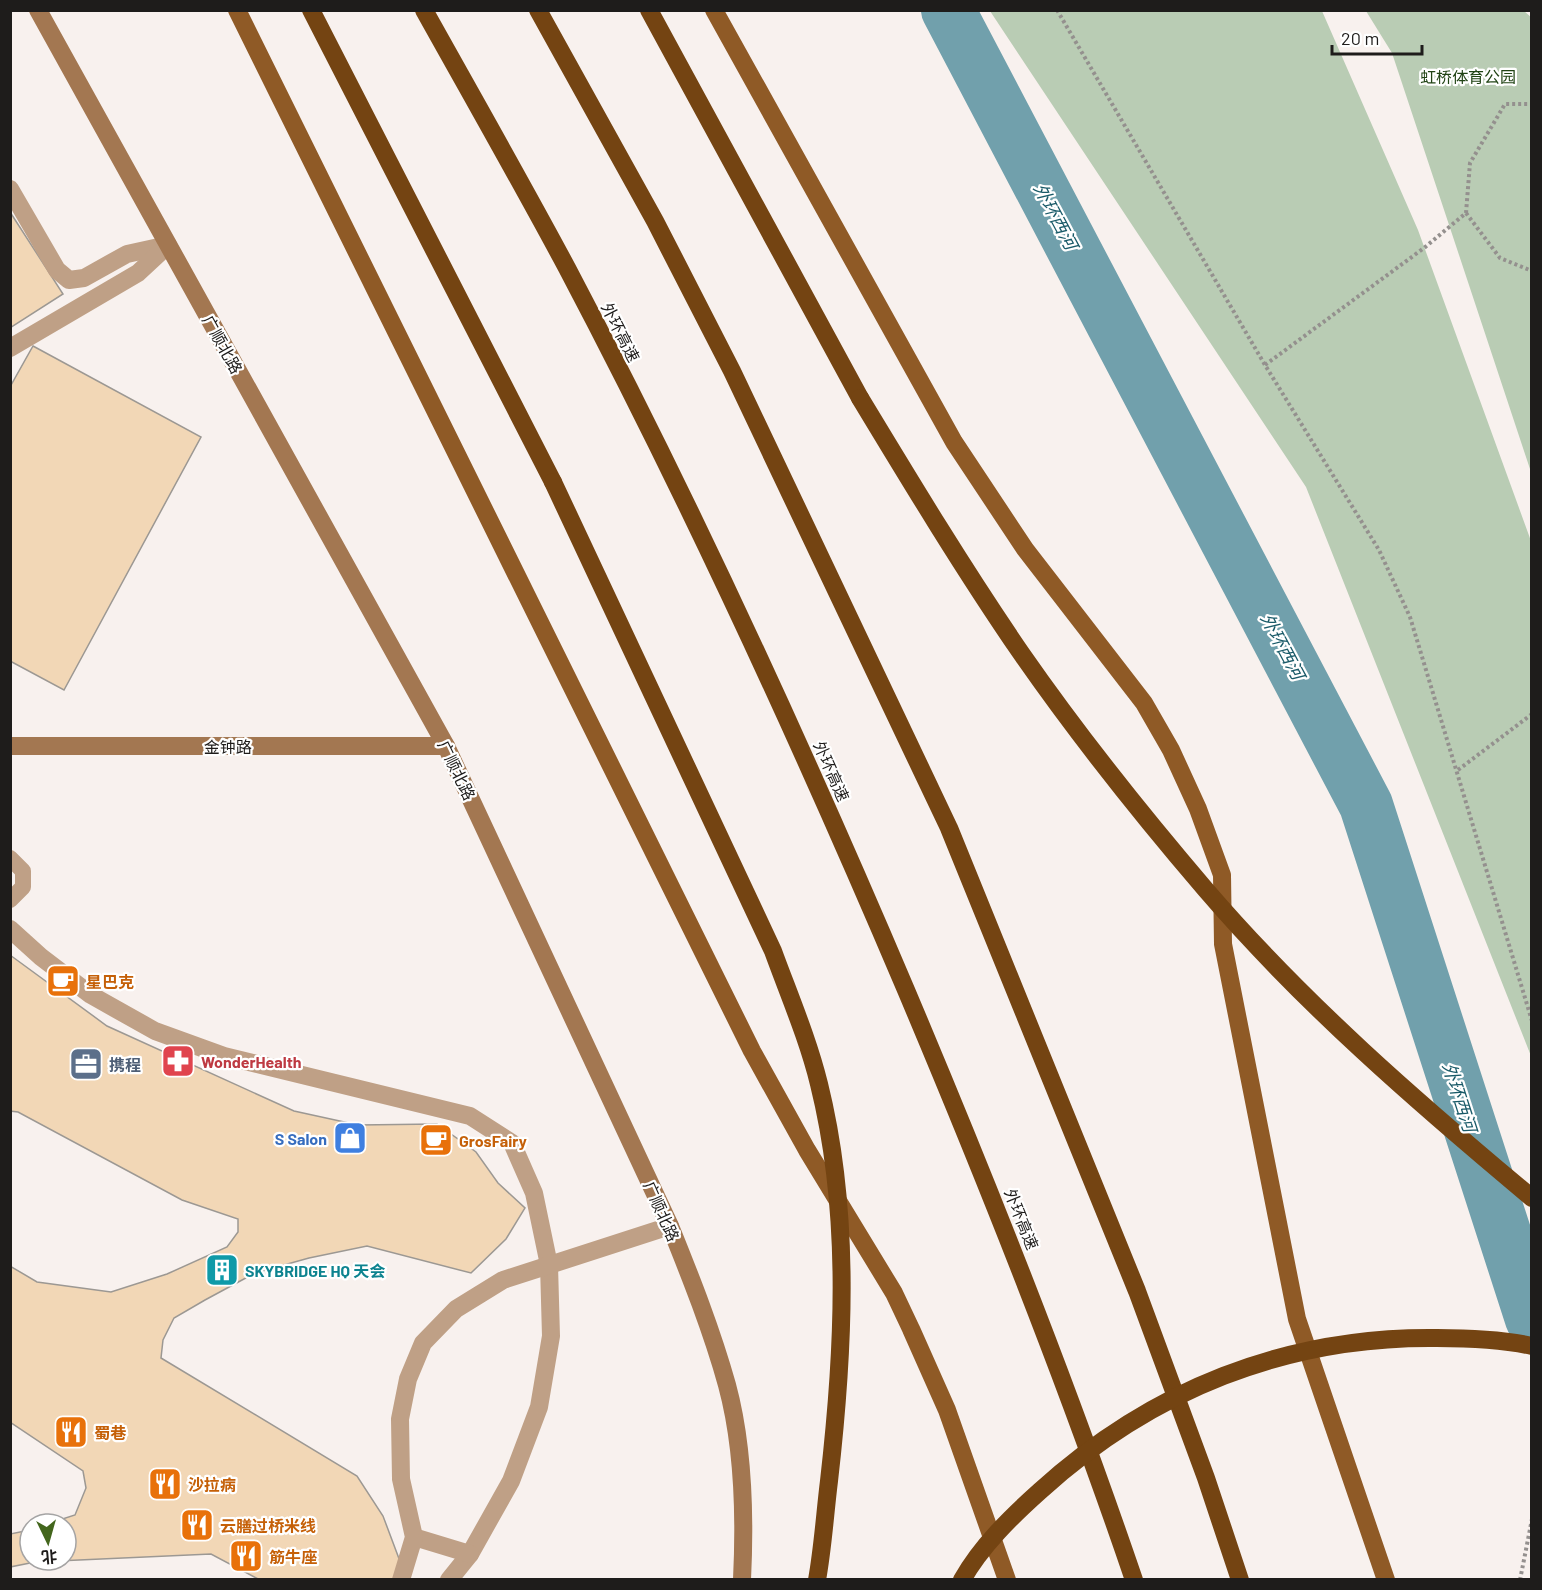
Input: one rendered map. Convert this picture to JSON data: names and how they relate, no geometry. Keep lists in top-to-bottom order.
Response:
{
  "streets": {
    "highway": ["外环高速"],
    "street": ["广顺北路", "金钟路"]
  },
  "crossings": [
    ["广顺北路", "金钟路"]
  ],
  "water": ["外环西河"],
  "parks": ["虹桥体育公园"],
  "places": {
    "cafe": ["星巴克", "GrosFairy"],
    "pharmacy": ["WonderHealth"],
    "office": ["携程"],
    "shop": ["S Salon"],
    "building": ["SKYBRIDGE HQ 天会"],
    "restaurant": [
      "蜀巷",
      "沙拉病",
      "云膳过桥米线",
      "筋牛座"
    ]
  },
  "scale_bar": "20 m",
  "north": "bottom"
}
